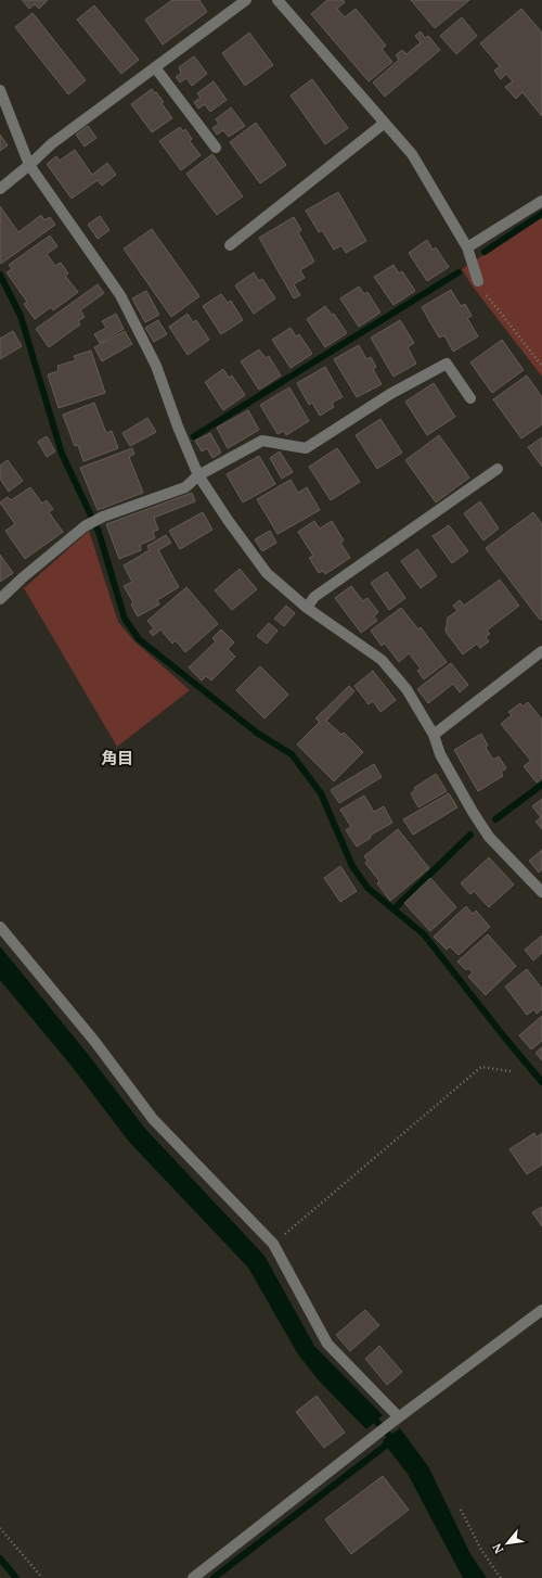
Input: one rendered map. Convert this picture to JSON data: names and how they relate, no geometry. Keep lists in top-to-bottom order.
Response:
{
  "districts": ["角目"],
  "north": "bottom left"
}
